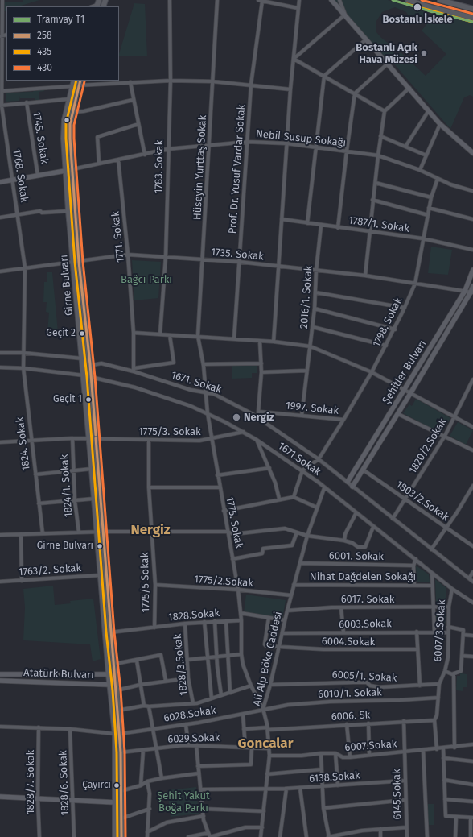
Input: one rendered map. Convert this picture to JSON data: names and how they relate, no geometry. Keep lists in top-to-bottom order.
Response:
{
  "streets": {
    "main road": ["Girne Bulvarı"],
    "street": [
      "1745. Sokak",
      "Nebil Susup Sokağı",
      "1783. Sokak",
      "Hüseyin Yurttaş Sokak",
      "Prof. Dr. Yusuf Vardar Sokak",
      "1768. Sokak",
      "1787/1. Sokak",
      "1771. Sokak",
      "1735. Sokak",
      "2016/1. Sokak",
      "1798. Sokak",
      "Şehitler Bulvarı",
      "1671. Sokak",
      "1997. Sokak",
      "1775/3. Sokak",
      "1824. Sokak",
      "1820/2.Sokak",
      "1671.Sokak",
      "1824/1. Sokak",
      "1803/2.Sokak",
      "1775. Sokak",
      "6001. Sokak",
      "1763/2. Sokak",
      "Nihat Dağdelen Sokağı",
      "1775/2.Sokak",
      "1775/5 Sokak",
      "6017. Sokak",
      "1828.Sokak",
      "6003.Sokak",
      "6007/3.Sokak",
      "6004.Sokak",
      "Ali Alp Böke Caddesi",
      "1828/3.Sokak",
      "Atatürk Bulvarı",
      "6005/1. Sokak",
      "6010/1. Sokak",
      "6028.Sokak",
      "6006. Sk",
      "6029.Sokak",
      "6007.Sokak",
      "6138.Sokak",
      "1828/7. Sokak",
      "1828/6. Sokak",
      "6145.Sokak"
    ]
  },
  "crossings": [
    ["Nebil Susup Sokağı", "1783. Sokak"],
    ["Nebil Susup Sokağı", "Hüseyin Yurttaş Sokak"],
    ["Nebil Susup Sokağı", "Prof. Dr. Yusuf Vardar Sokak"],
    ["Nebil Susup Sokağı", "1771. Sokak"],
    ["Nebil Susup Sokağı", "Girne Bulvarı"],
    ["Nebil Susup Sokağı", "1798. Sokak"],
    ["1783. Sokak", "1735. Sokak"],
    ["Hüseyin Yurttaş Sokak", "1735. Sokak"],
    ["Hüseyin Yurttaş Sokak", "1775. Sokak"],
    ["Prof. Dr. Yusuf Vardar Sokak", "1735. Sokak"],
    ["1768. Sokak", "1735. Sokak"],
    ["1768. Sokak", "1824. Sokak"],
    ["1787/1. Sokak", "2016/1. Sokak"],
    ["1787/1. Sokak", "1798. Sokak"],
    ["1771. Sokak", "1735. Sokak"],
    ["1771. Sokak", "1671. Sokak"],
    ["1735. Sokak", "Girne Bulvarı"],
    ["1735. Sokak", "2016/1. Sokak"],
    ["1735. Sokak", "1798. Sokak"],
    ["1735. Sokak", "Şehitler Bulvarı"],
    ["Girne Bulvarı", "1671. Sokak"],
    ["Girne Bulvarı", "1775/3. Sokak"],
    ["Girne Bulvarı", "1671.Sokak"],
    ["Girne Bulvarı", "1763/2. Sokak"],
    ["Girne Bulvarı", "1828.Sokak"],
    ["Girne Bulvarı", "Atatürk Bulvarı"],
    ["Girne Bulvarı", "6028.Sokak"],
    ["Girne Bulvarı", "6029.Sokak"],
    ["2016/1. Sokak", "1997. Sokak"],
    ["1798. Sokak", "1671. Sokak"],
    ["1798. Sokak", "1997. Sokak"],
    ["Şehitler Bulvarı", "1671. Sokak"],
    ["Şehitler Bulvarı", "1803/2.Sokak"],
    ["1671. Sokak", "1775. Sokak"],
    ["1775/3. Sokak", "1824. Sokak"],
    ["1775/3. Sokak", "1671.Sokak"],
    ["1775/3. Sokak", "1824/1. Sokak"],
    ["1775/3. Sokak", "1775. Sokak"],
    ["1775/3. Sokak", "1775/5 Sokak"],
    ["1820/2.Sokak", "1803/2.Sokak"],
    ["1671.Sokak", "1775. Sokak"],
    ["1671.Sokak", "6007/3.Sokak"],
    ["1671.Sokak", "Ali Alp Böke Caddesi"],
    ["1775. Sokak", "1775/2.Sokak"],
    ["1775. Sokak", "1828.Sokak"],
    ["1775. Sokak", "Ali Alp Böke Caddesi"],
    ["1775. Sokak", "6010/1. Sokak"],
    ["1775. Sokak", "6028.Sokak"],
    ["6001. Sokak", "Ali Alp Böke Caddesi"],
    ["Nihat Dağdelen Sokağı", "Ali Alp Böke Caddesi"],
    ["1775/2.Sokak", "1775/5 Sokak"],
    ["1775/2.Sokak", "Ali Alp Böke Caddesi"],
    ["1775/5 Sokak", "1828.Sokak"],
    ["6017. Sokak", "6007/3.Sokak"],
    ["6017. Sokak", "Ali Alp Böke Caddesi"],
    ["1828.Sokak", "1828/3.Sokak"],
    ["6003.Sokak", "6007/3.Sokak"],
    ["6003.Sokak", "Ali Alp Böke Caddesi"],
    ["6007/3.Sokak", "6005/1. Sokak"],
    ["6007/3.Sokak", "6010/1. Sokak"],
    ["6007/3.Sokak", "6006. Sk"],
    ["6007/3.Sokak", "6007.Sokak"],
    ["6004.Sokak", "Ali Alp Böke Caddesi"],
    ["Ali Alp Böke Caddesi", "6005/1. Sokak"],
    ["Ali Alp Böke Caddesi", "6010/1. Sokak"],
    ["Ali Alp Böke Caddesi", "6028.Sokak"],
    ["Ali Alp Böke Caddesi", "6006. Sk"],
    ["Ali Alp Böke Caddesi", "6029.Sokak"],
    ["Ali Alp Böke Caddesi", "6007.Sokak"],
    ["Ali Alp Böke Caddesi", "6138.Sokak"],
    ["6010/1. Sokak", "6028.Sokak"],
    ["6028.Sokak", "1828/7. Sokak"],
    ["6028.Sokak", "1828/6. Sokak"],
    ["6006. Sk", "6145.Sokak"],
    ["6007.Sokak", "6145.Sokak"],
    ["6138.Sokak", "6145.Sokak"]
  ],
  "districts": ["Nergiz", "Goncalar"],
  "parks": ["Bağcı Parkı", "Şehit Yakut Boğa Parkı"],
  "places": [
    "Bostanlı İskele",
    "Bostanlı Açık Hava Müzesi",
    "Geçit 2",
    "Geçit 1",
    "Nergiz",
    "Girne Bulvarı",
    "Çayırcı"
  ],
  "lines": [
    "tram line T1",
    "transit line 430",
    "transit line 435",
    "transit line 258"
  ],
  "legend": [
    "Tramvay T1",
    "258",
    "435",
    "430"
  ]
}
